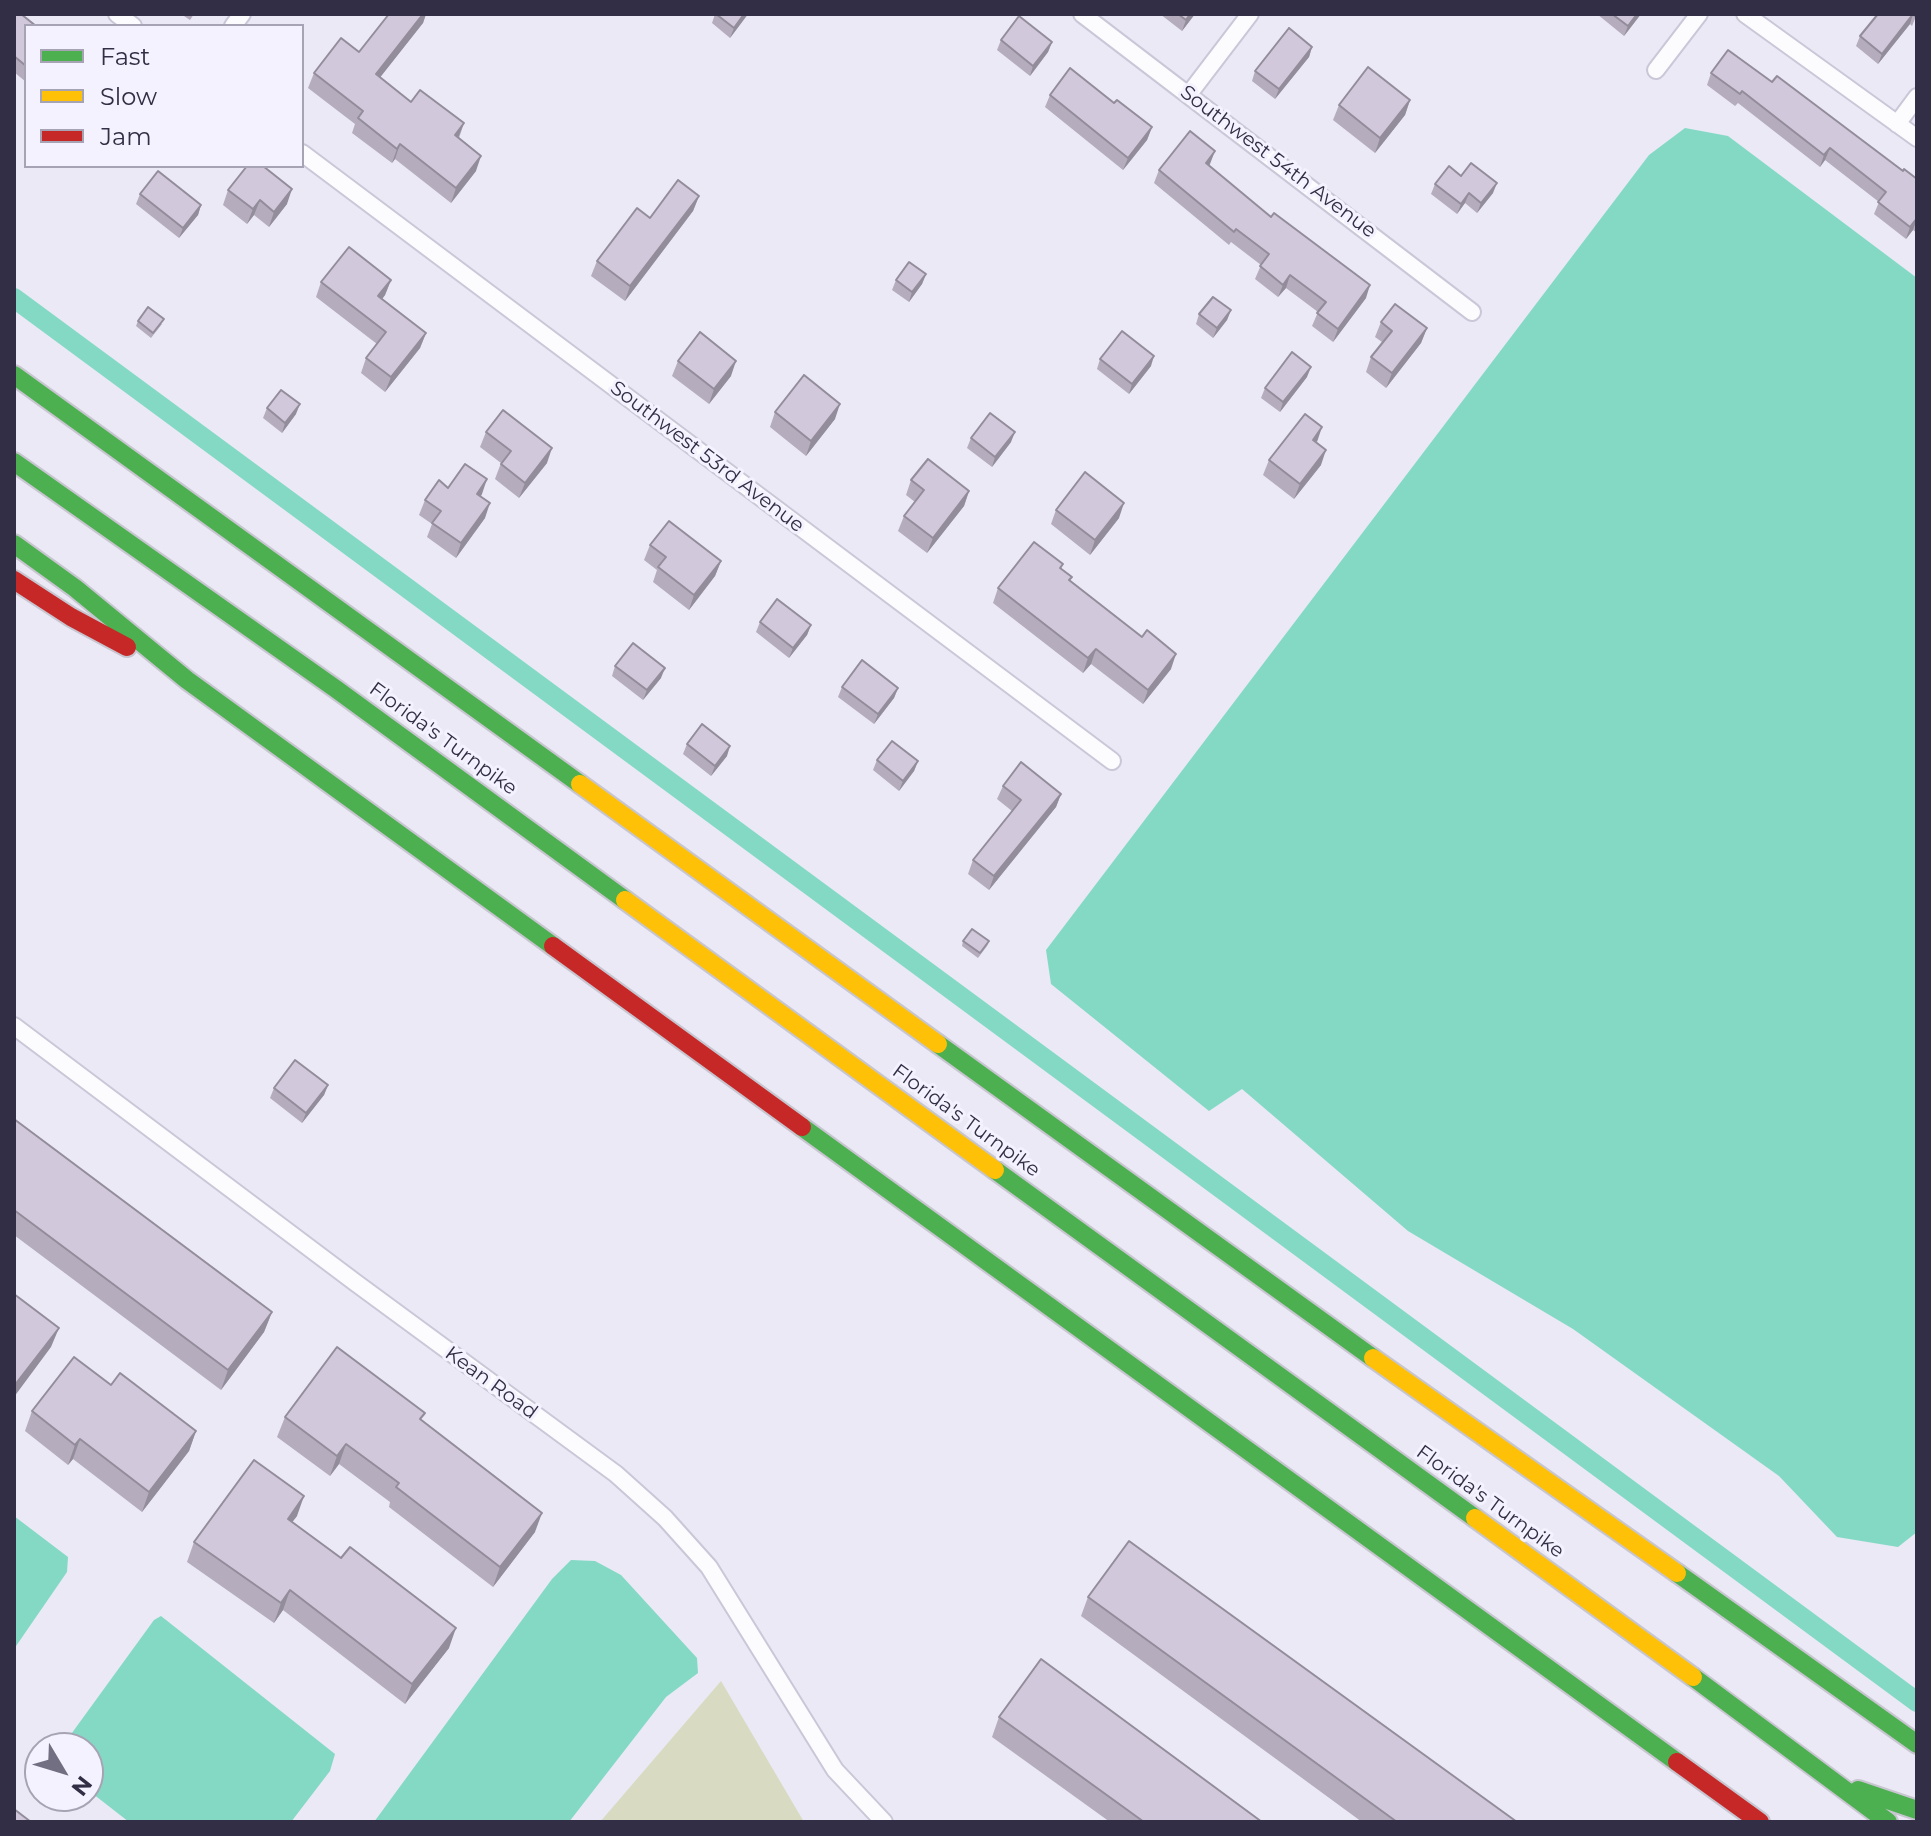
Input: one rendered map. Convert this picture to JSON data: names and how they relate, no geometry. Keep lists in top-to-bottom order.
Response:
{
  "streets": {
    "highway": ["Florida's Turnpike"],
    "street": ["Southwest 54th Avenue", "Southwest 53rd Avenue", "Kean Road"]
  },
  "legend": ["Fast", "Slow", "Jam"],
  "north": "bottom right"
}
